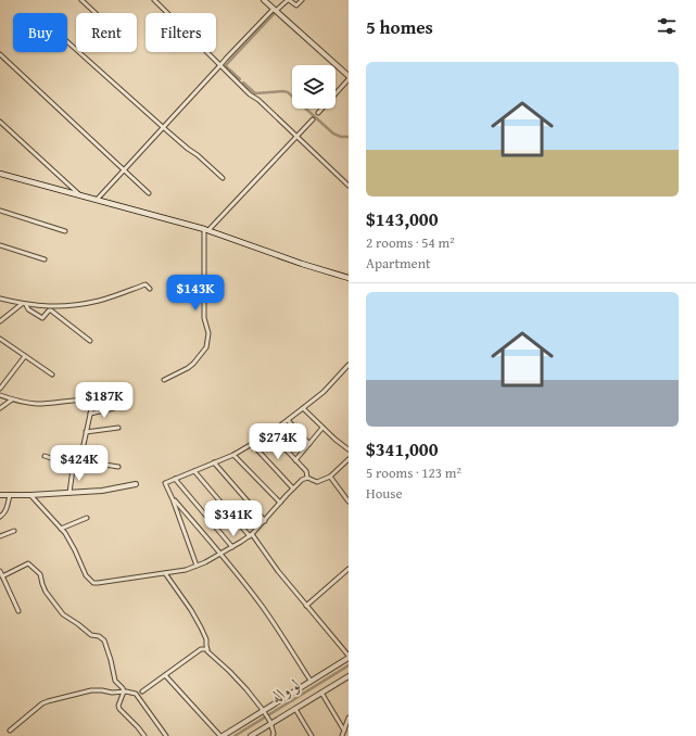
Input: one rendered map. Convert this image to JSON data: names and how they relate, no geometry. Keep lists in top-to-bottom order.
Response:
{
  "water": ["لو واله"],
  "page": {
    "heading": "5 homes",
    "chip": ["Buy", "Rent", "Filters"],
    "list": [
      {
        "name": "$143,000",
        "note": "2 rooms · 54 m² · Apartment"
      },
      {
        "name": "$341,000",
        "note": "5 rooms · 123 m² · House"
      }
    ],
    "price": [
      "$143K",
      "$187K",
      "$274K",
      "$424K",
      "$341K"
    ]
  }
}
